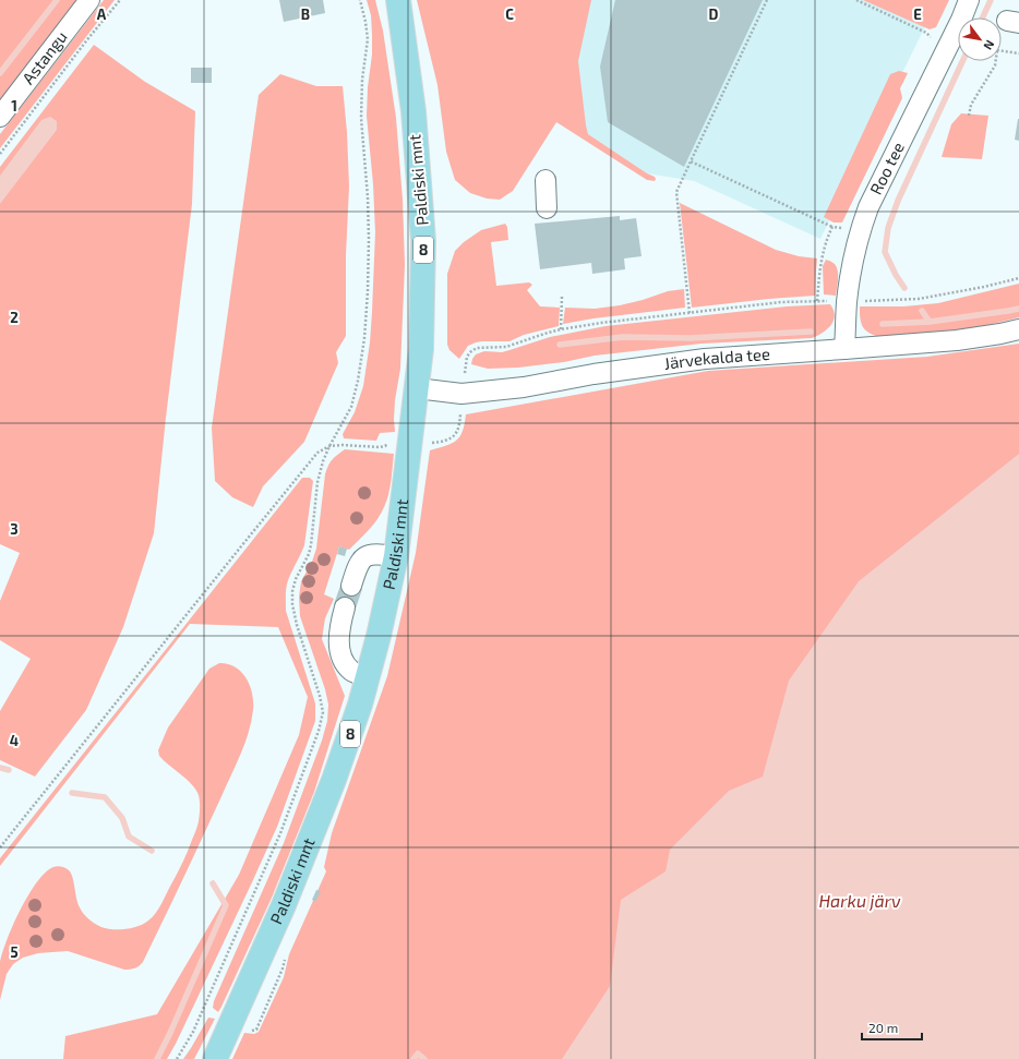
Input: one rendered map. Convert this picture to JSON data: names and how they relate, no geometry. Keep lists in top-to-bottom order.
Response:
{
  "streets": {
    "main road": ["Paldiski mnt", "8"],
    "street": ["Astangu", "Roo tee", "Järvekalda tee"]
  },
  "crossings": [
    ["Roo tee", "Järvekalda tee"],
    ["Paldiski mnt", "Järvekalda tee"]
  ],
  "water": ["Harku järv"],
  "scale_bar": "20 m",
  "north": "bottom right",
  "grid": {
    "columns": [
      "A",
      "B",
      "C",
      "D",
      "E"
    ],
    "rows": [
      "1",
      "2",
      "3",
      "4",
      "5"
    ]
  }
}
